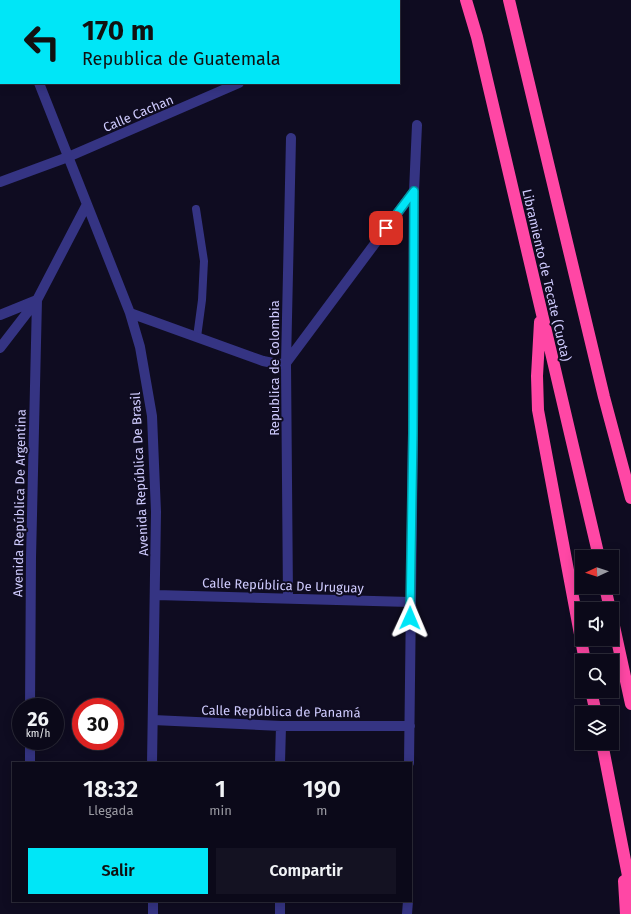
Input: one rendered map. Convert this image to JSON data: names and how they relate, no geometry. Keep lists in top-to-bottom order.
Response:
{
  "streets": {
    "highway": ["Libramiento de Tecate (Cuota)"],
    "street": [
      "Calle Cachan",
      "Republica de Colombia",
      "Avenida República De Brasil",
      "Avenida República De Argentina",
      "Calle República De Uruguay",
      "Calle República de Panamá"
    ]
  },
  "crossings": [
    ["Calle Cachan", "Avenida República De Brasil"],
    ["Republica de Colombia", "Calle República De Uruguay"],
    ["Avenida República De Brasil", "Calle República De Uruguay"],
    ["Avenida República De Brasil", "Calle República de Panamá"]
  ],
  "north": "left",
  "page": {
    "turn": ["170 m", "Republica de Guatemala"],
    "speed": "26 km/h",
    "limit": "30",
    "eta": [
      "18:32",
      "Llegada",
      "1",
      "min",
      "190",
      "m"
    ],
    "buttons": ["Salir", "Compartir"]
  }
}
